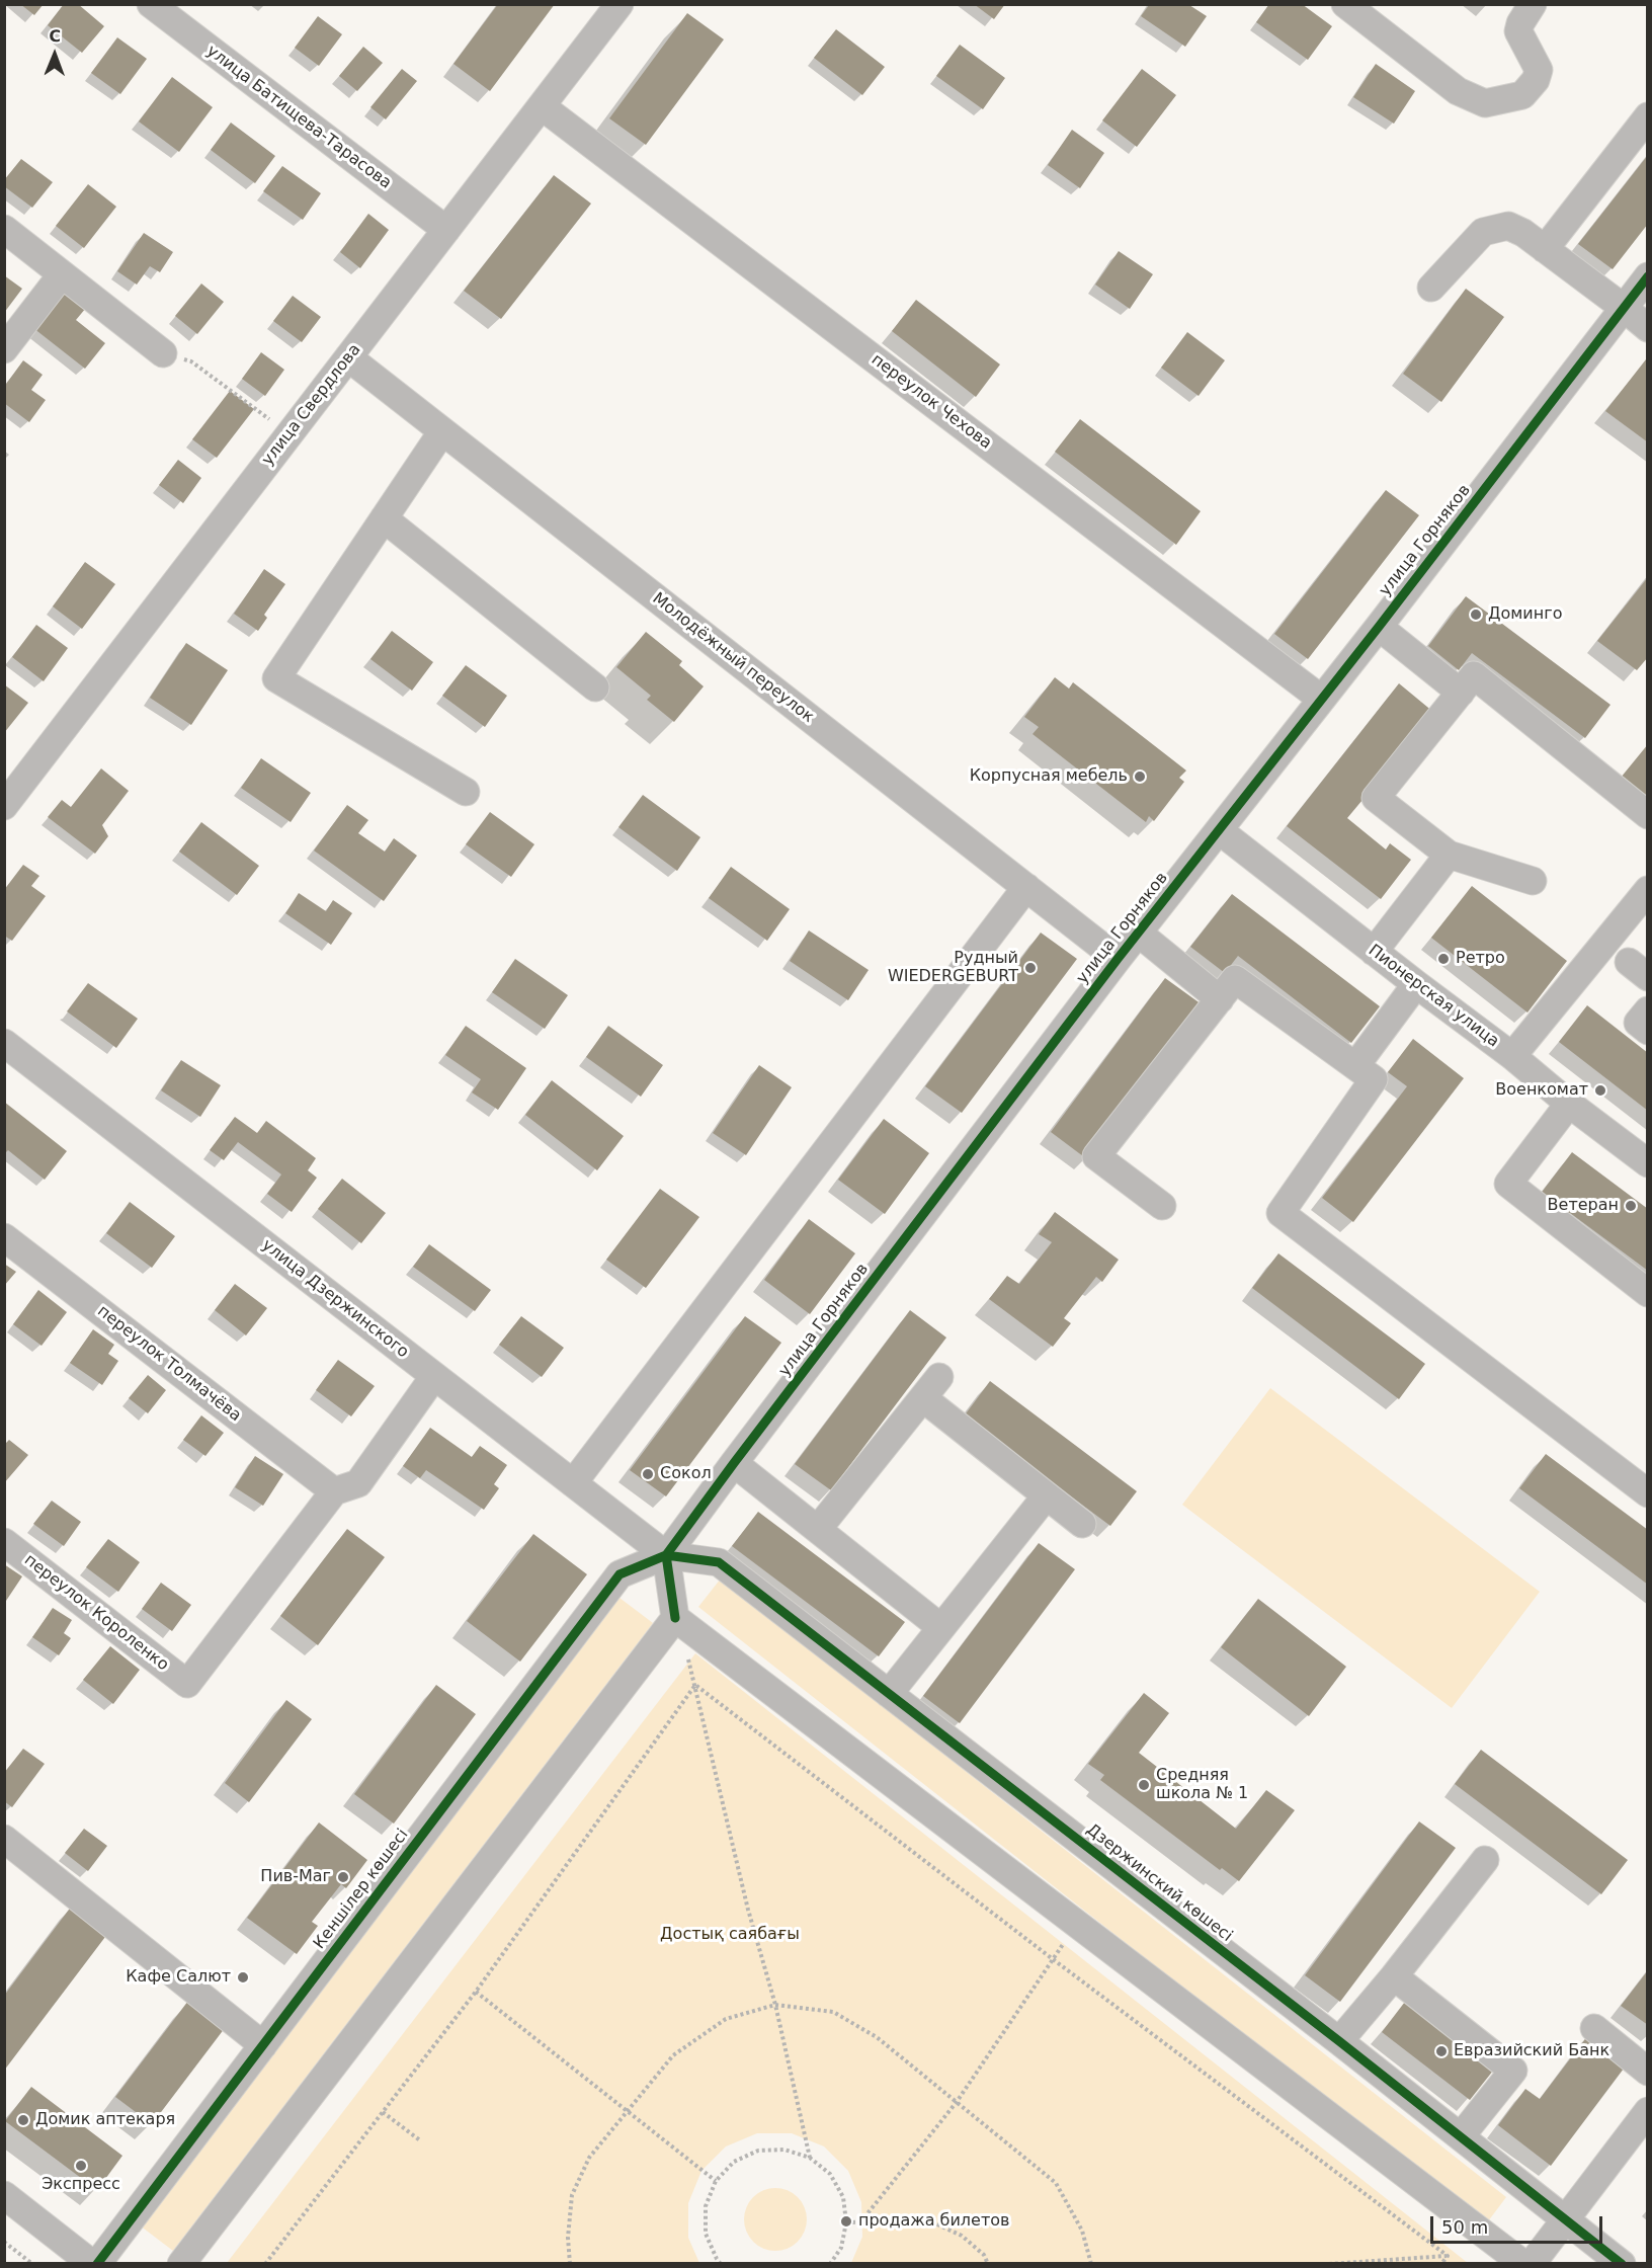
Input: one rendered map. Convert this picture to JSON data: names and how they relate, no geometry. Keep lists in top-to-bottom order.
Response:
{
  "streets": {
    "street": [
      "улица Батищева-Тарасова",
      "переулок Чехова",
      "улица Свердлова",
      "улица Горняков",
      "Молодёжный переулок",
      "Пионерская улица",
      "улица Дзержинского",
      "переулок Толмачёва",
      "переулок Короленко",
      "Дзержинский көшесі",
      "Кеншілер көшесі"
    ]
  },
  "crossings": [
    ["улица Батищева-Тарасова", "улица Свердлова"],
    ["переулок Чехова", "улица Свердлова"],
    ["переулок Чехова", "улица Горняков"],
    ["улица Свердлова", "Молодёжный переулок"],
    ["улица Горняков", "Молодёжный переулок"],
    ["улица Горняков", "Пионерская улица"],
    ["улица Горняков", "улица Дзержинского"],
    ["улица Горняков", "Дзержинский көшесі"],
    ["улица Горняков", "Кеншілер көшесі"],
    ["улица Дзержинского", "Дзержинский көшесі"],
    ["улица Дзержинского", "Кеншілер көшесі"],
    ["переулок Толмачёва", "переулок Короленко"],
    ["Дзержинский көшесі", "Кеншілер көшесі"]
  ],
  "parks": ["Достық саябағы"],
  "places": [
    "Доминго",
    "Корпусная мебель",
    "Ретро",
    "Рудный WIEDERGEBURT",
    "Военкомат",
    "Ветеран",
    "Сокол",
    "Средняя школа № 1",
    "Пив-Маг",
    "Кафе Салют",
    "Евразийский Банк",
    "Домик аптекаря",
    "Экспресс",
    "продажа билетов"
  ],
  "scale_bar": "50 m",
  "north": "top"
}
